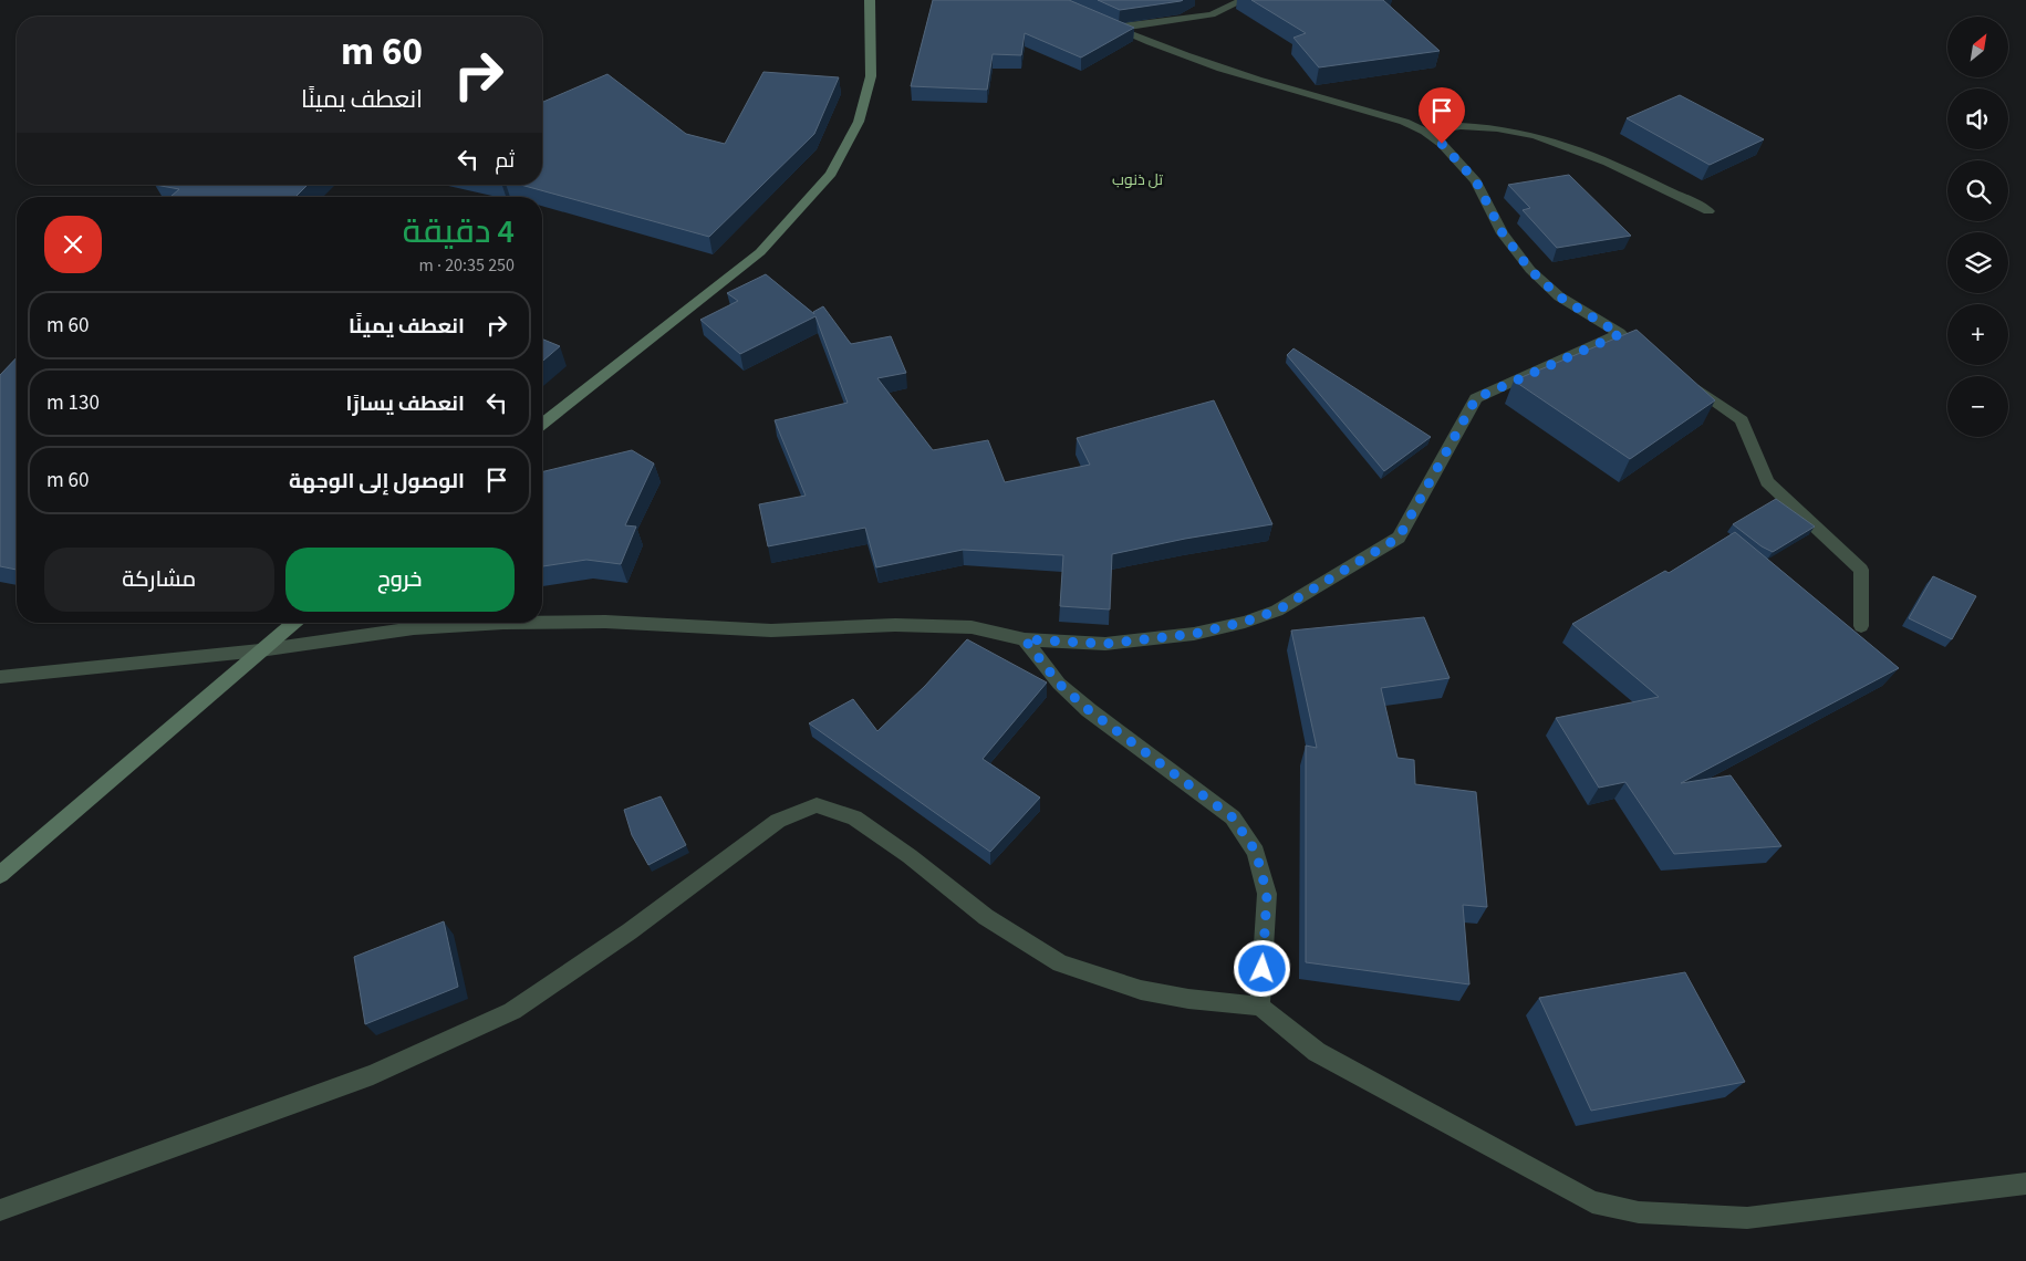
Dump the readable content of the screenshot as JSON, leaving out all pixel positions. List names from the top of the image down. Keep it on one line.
{"districts":["تل ذنوب"],"north":"top right","page":{"map_buttons":["+","−"],"turn":["60 m","انعطف يمينًا"],"then":"ثم","heading":["4 دقيقة","250 m · 20:35"],"list":[{"name":"انعطف يمينًا","value":"60 m"},{"name":"انعطف يسارًا","value":"130 m"},{"name":"الوصول إلى الوجهة","value":"60 m"}],"buttons":["خروج","مشاركة"]}}
